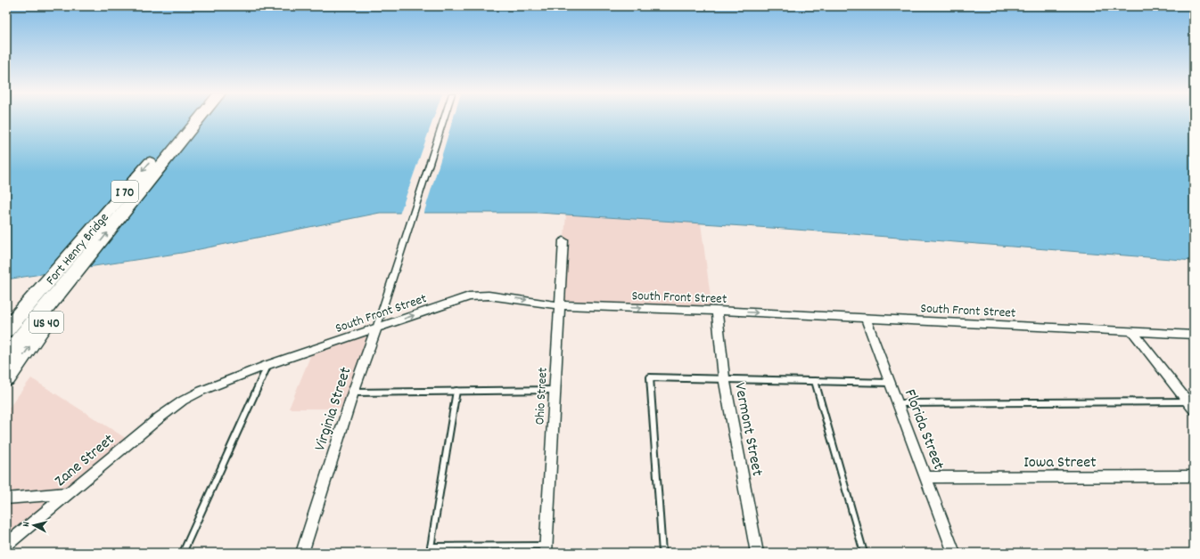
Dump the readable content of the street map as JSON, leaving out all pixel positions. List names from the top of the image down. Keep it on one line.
{"streets":{"highway":["I 70","Fort Henry Bridge","US 40"],"street":["South Front Street","Ohio Street","Virginia Street","Vermont Street","Florida Street","Zane Street","Iowa Street"]},"crossings":[["I 70","Fort Henry Bridge"],["I 70","US 40"],["Fort Henry Bridge","US 40"],["South Front Street","Ohio Street"],["South Front Street","Virginia Street"],["South Front Street","Vermont Street"],["South Front Street","Florida Street"],["South Front Street","Zane Street"],["Florida Street","Iowa Street"]],"one_way":["South Front Street"],"north":"left"}
